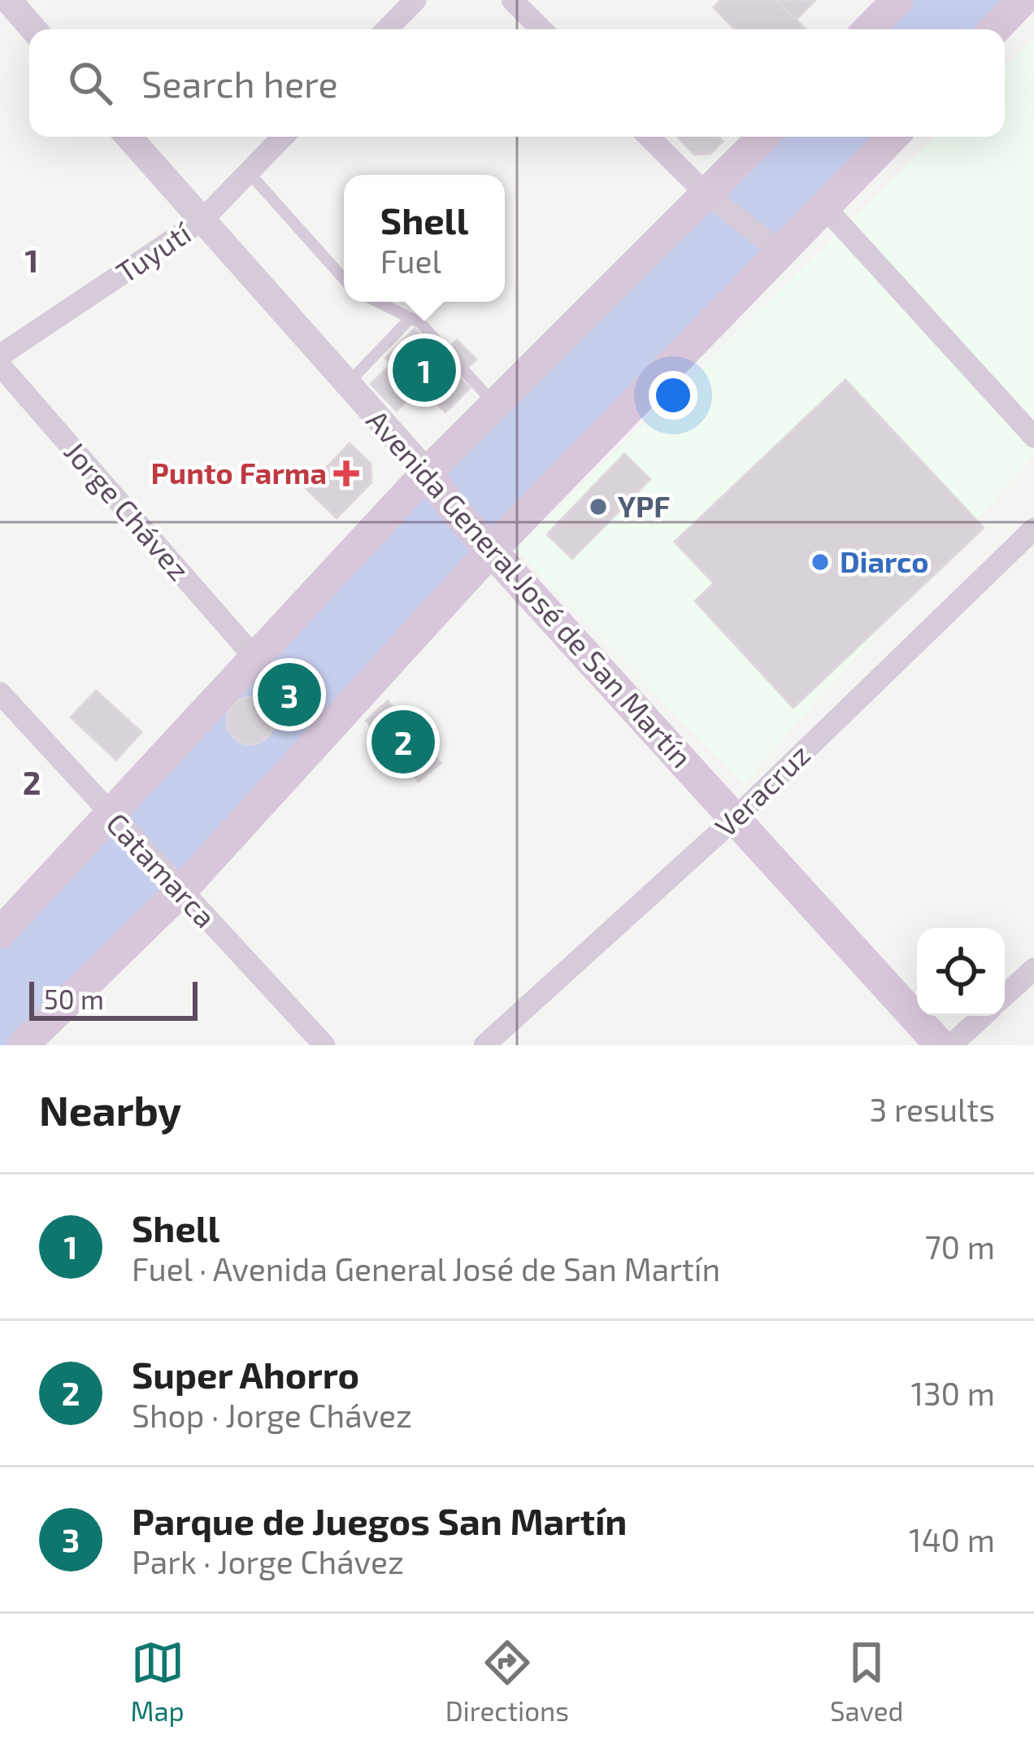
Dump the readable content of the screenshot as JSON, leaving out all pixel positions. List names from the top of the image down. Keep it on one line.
{"streets":{"main road":["Avenida General José de San Martín"],"street":["Tuyutí","Jorge Chávez","Veracruz","Catamarca"]},"crossings":[["Tuyutí","Avenida General José de San Martín"],["Avenida General José de San Martín","Veracruz"]],"places":{"health":["Punto Farma"],"other":["YPF","Diarco"]},"scale_bar":"50 m","page":{"search":"Search here","popup":["Shell","Fuel"],"pins":["1","3","2"],"scale":"50 m","heading":["Nearby","3 results"],"list":[{"mark":"1","name":"Shell","note":"Fuel · Avenida General José de San Martín","value":"70 m"},{"mark":"2","name":"Super Ahorro","note":"Shop · Jorge Chávez","value":"130 m"},{"mark":"3","name":"Parque de Juegos San Martín","note":"Park · Jorge Chávez","value":"140 m"}],"nav":["Map","Directions","Saved"]},"grid":{"rows":["1","2"]}}
